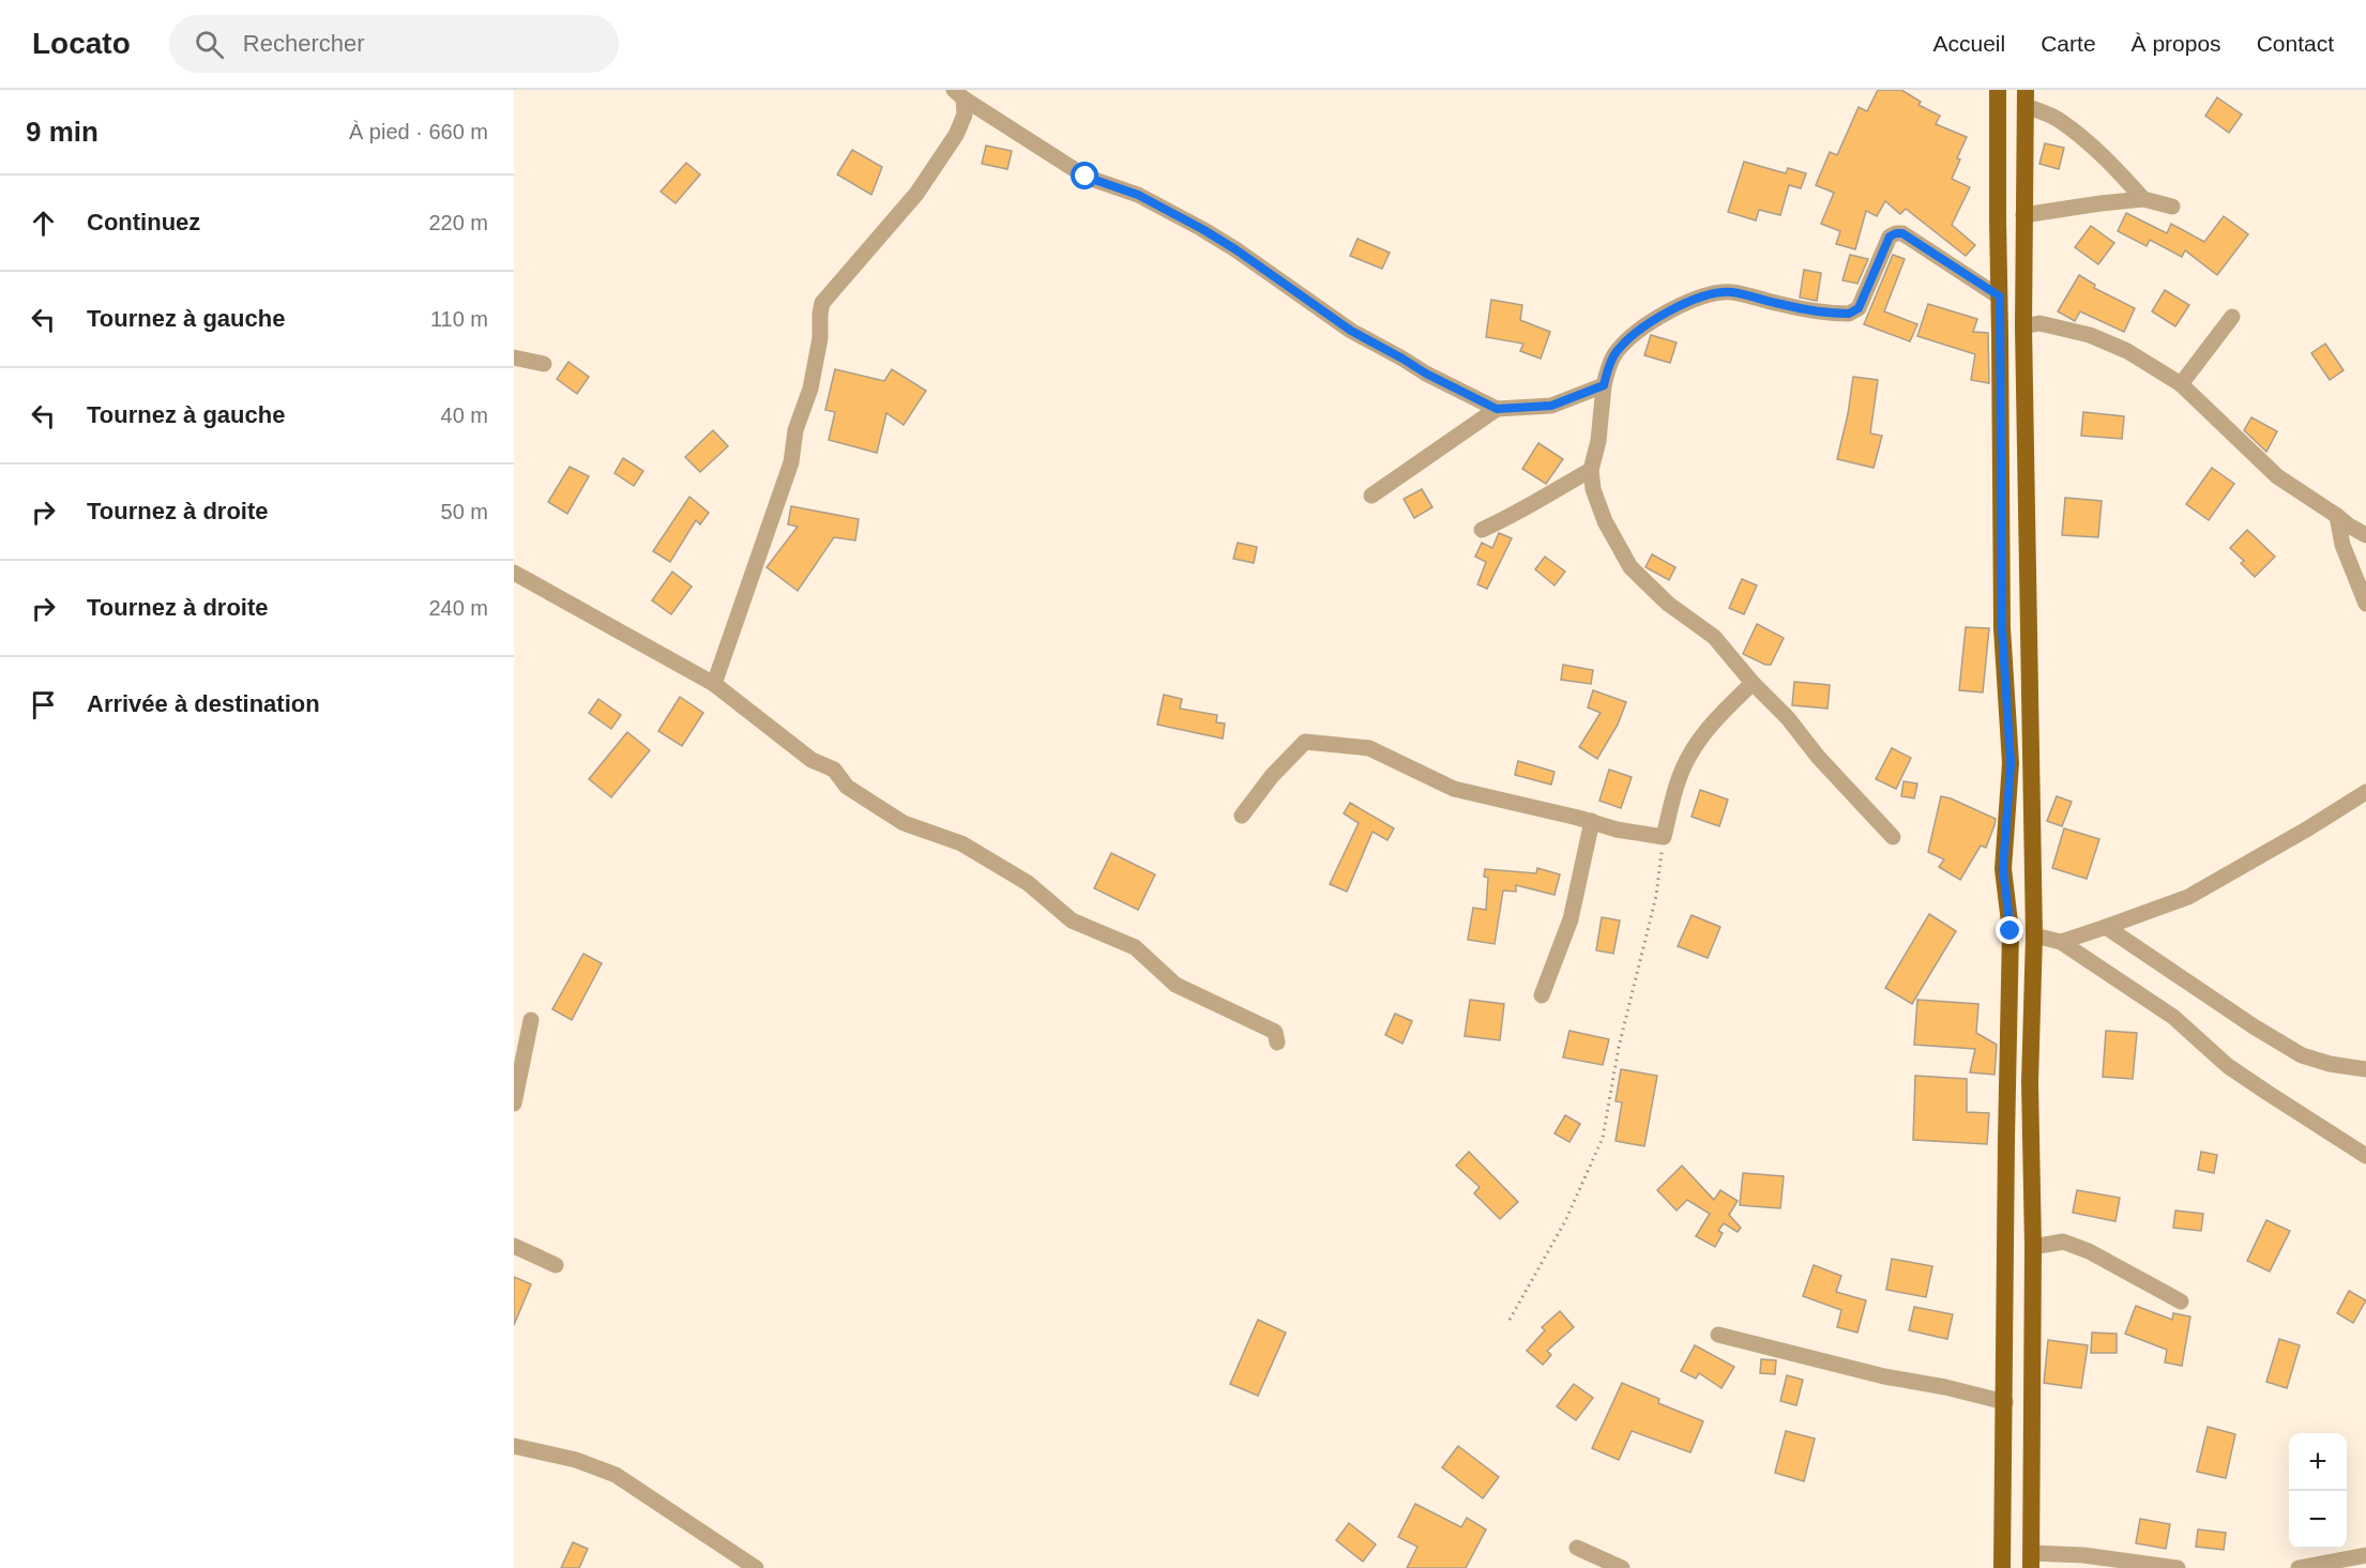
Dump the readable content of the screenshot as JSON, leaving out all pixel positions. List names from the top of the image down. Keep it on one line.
{"page":{"header":"Locato","search":"Rechercher","nav":["Accueil","Carte","À propos","Contact"],"heading":["9 min","À pied · 660 m"],"list":[["Continuez","220 m"],["Tournez à gauche","110 m"],["Tournez à gauche","40 m"],["Tournez à droite","50 m"],["Tournez à droite","240 m"],"Arrivée à destination"],"map_buttons":["+","−"]}}
